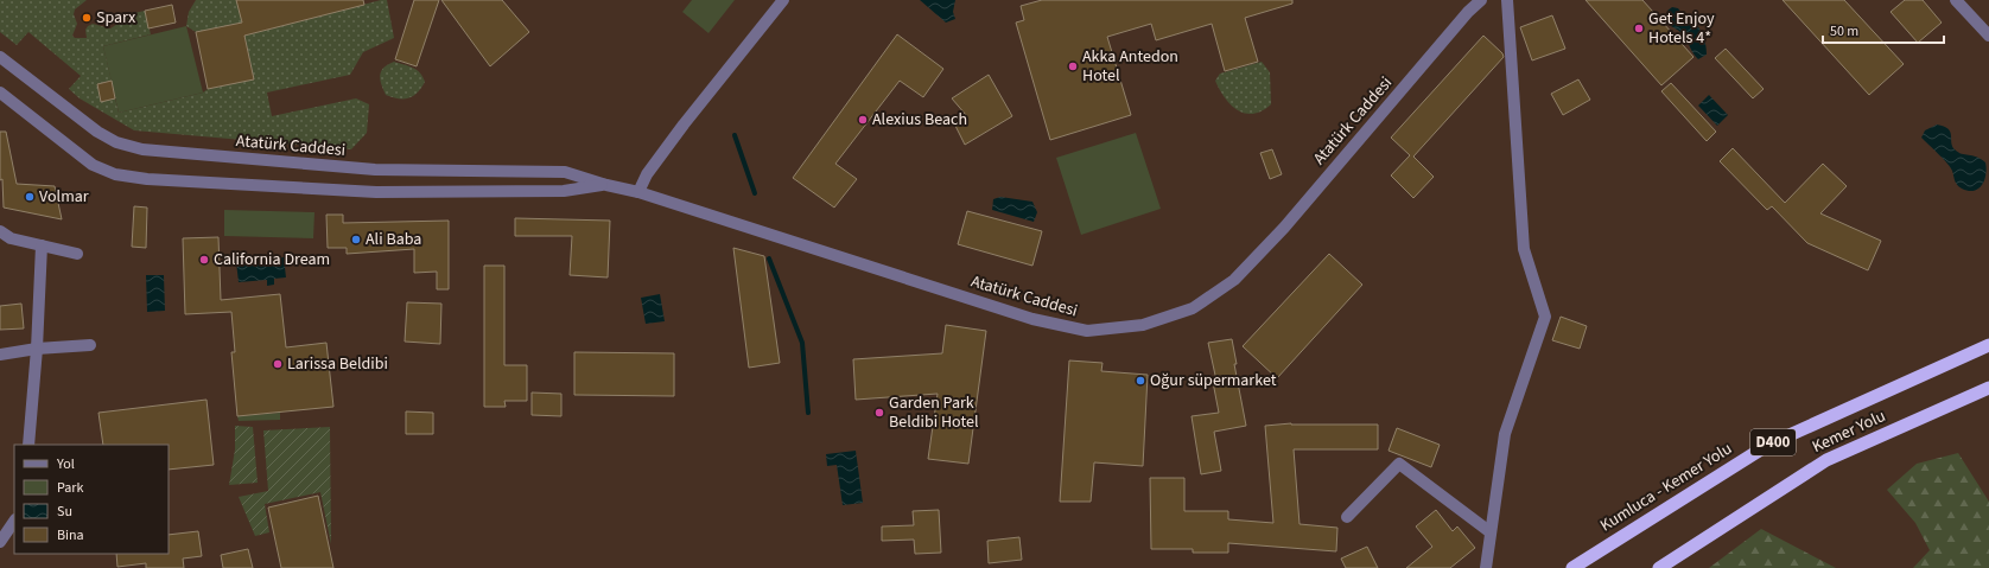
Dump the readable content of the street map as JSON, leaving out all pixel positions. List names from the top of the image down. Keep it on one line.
{"streets":{"highway":["Kemer Yolu","D400","Kumluca - Kemer Yolu"],"street":["Atatürk Caddesi"]},"places":["Sparx","Get Enjoy Hotels 4*","Akka Antedon Hotel","Alexius Beach","Volmar","Ali Baba","California Dream","Larissa Beldibi","Oğur süpermarket","Garden Park Beldibi Hotel"],"legend":["Yol","Park","Su","Bina"],"scale_bar":"50 m"}
